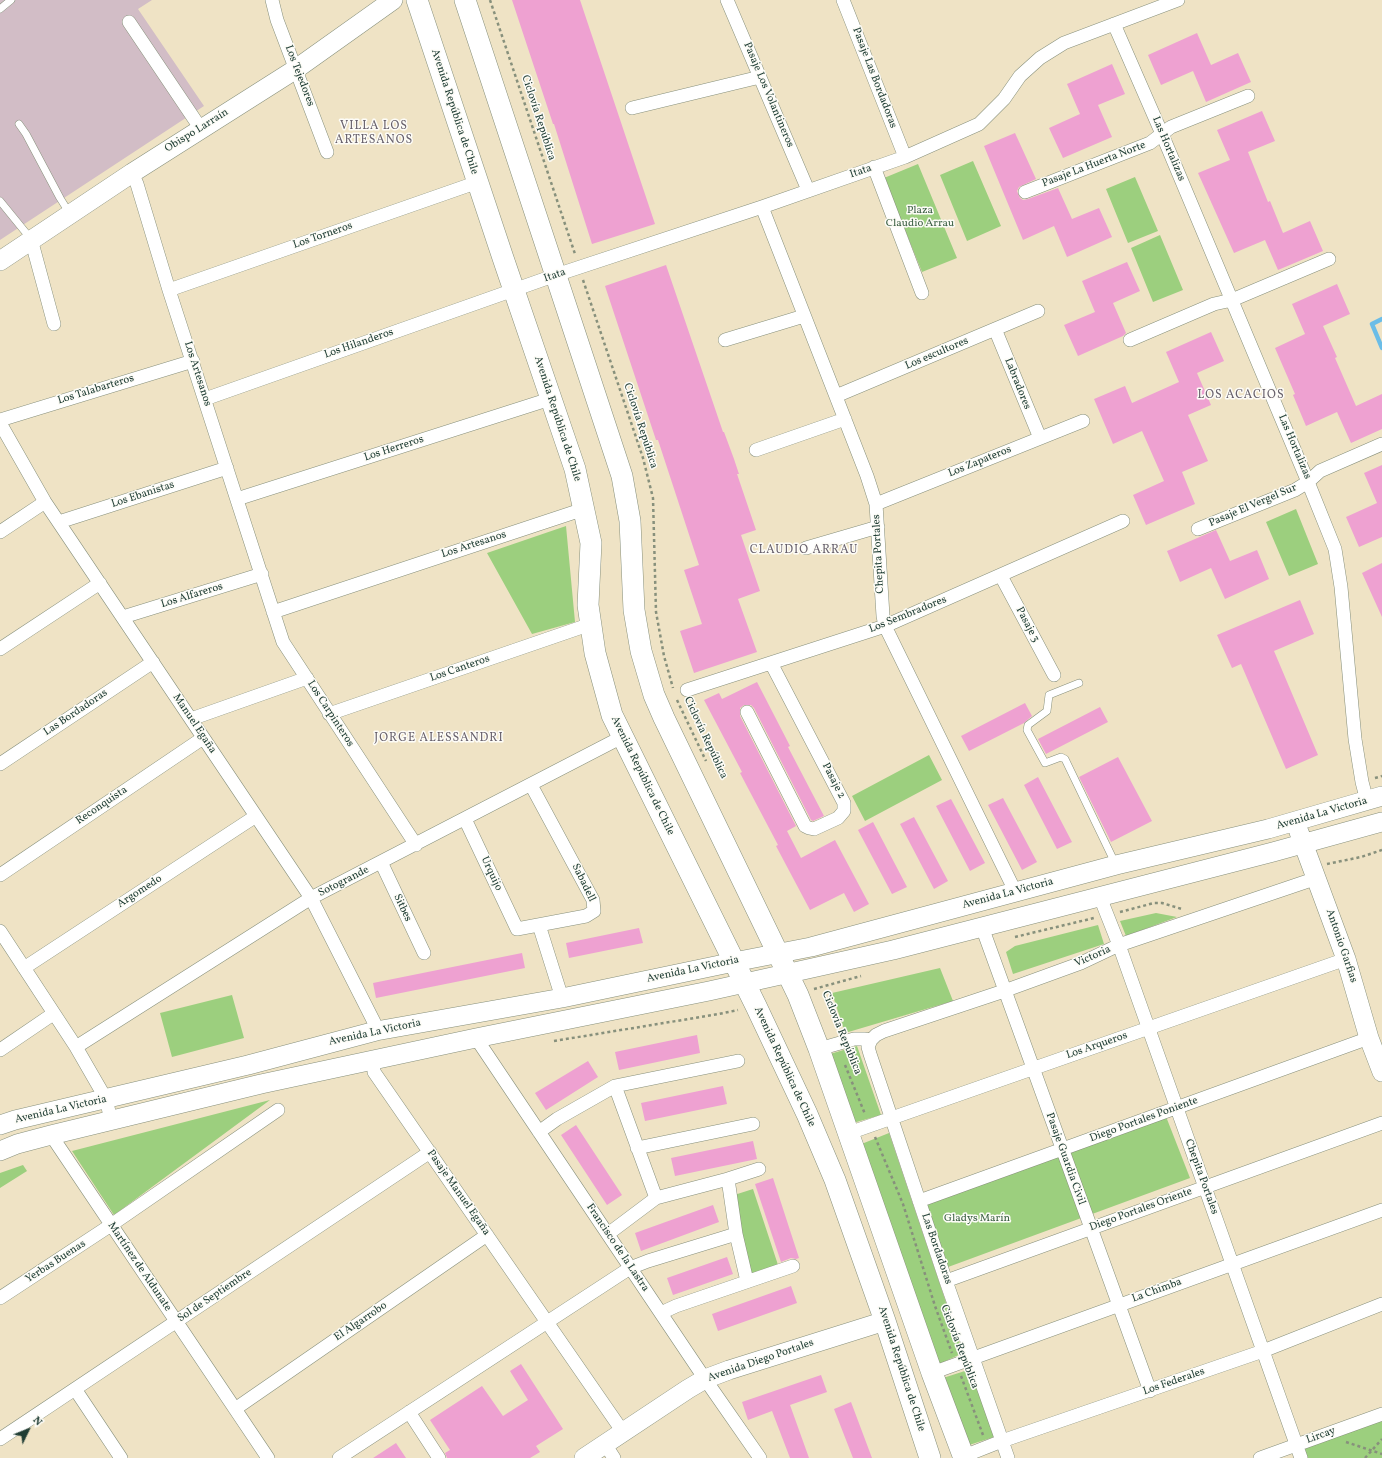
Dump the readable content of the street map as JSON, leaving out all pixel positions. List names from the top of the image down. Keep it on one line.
{"streets":{"main road":["Avenida República de Chile","Obispo Larraín","Avenida La Victoria","Antonio Garfias","Avenida Diego Portales"],"street":["Los Tejedores","Pasaje Las Bordadoras","Pasaje Los Volantineros","Las Hortalizas","Pasaje La Huerta Norte","Itata","Los Torneros","Los Hilanderos","Los escultores","Los Artesanos","Labradores","Los Talabarteros","Los Herreros","Los Zapateros","Los Ebanistas","Pasaje El Vergel Sur","Chepita Portales","Los Alfareros","Los Sembradores","Pasaje 3","Los Canteros","Las Bordadoras","Los Carpinteros","Manuel Egaña","Pasaje 2","Reconquista","Urquijo","Sotogrande","Sabadell","Argomedo","Sitbes","Victoria","Los Arqueros","Diego Portales Poniente","Pasaje Guardia Civil","Pasaje Manuel Egaña","Diego Portales Oriente","Francisco de la Lastra","Yerbas Buenas","Martínez de Aldunate","La Chimba","Sol de Septiembre","El Algarrobo","Los Federales","Lircay"],"path":["Ciclovía República"]},"crossings":[["Los Tejedores","Obispo Larraín"],["Pasaje Las Bordadoras","Itata"],["Pasaje Los Volantineros","Itata"],["Avenida República de Chile","Itata"],["Avenida República de Chile","Los Torneros"],["Avenida República de Chile","Los Hilanderos"],["Avenida República de Chile","Los Artesanos"],["Avenida República de Chile","Los Herreros"],["Avenida República de Chile","Los Canteros"],["Avenida República de Chile","Avenida La Victoria"],["Avenida República de Chile","Sotogrande"],["Avenida República de Chile","Avenida Diego Portales"],["Ciclovía República","Itata"],["Ciclovía República","Los Sembradores"],["Ciclovía República","Avenida La Victoria"],["Ciclovía República","Los Arqueros"],["Ciclovía República","La Chimba"],["Ciclovía República","Los Federales"],["Obispo Larraín","Los Artesanos"],["Las Hortalizas","Pasaje La Huerta Norte"],["Las Hortalizas","Itata"],["Las Hortalizas","Pasaje El Vergel Sur"],["Las Hortalizas","Avenida La Victoria"],["Itata","Los Hilanderos"],["Itata","Chepita Portales"],["Los Torneros","Los Artesanos"],["Los Hilanderos","Los Artesanos"],["Los escultores","Labradores"],["Los escultores","Chepita Portales"],["Los Artesanos","Los Talabarteros"],["Los Artesanos","Los Herreros"],["Los Artesanos","Los Ebanistas"],["Los Artesanos","Los Alfareros"],["Los Artesanos","Los Carpinteros"],["Labradores","Los Zapateros"],["Los Zapateros","Chepita Portales"],["Los Ebanistas","Manuel Egaña"],["Chepita Portales","Los Sembradores"],["Chepita Portales","Avenida La Victoria"],["Chepita Portales","Victoria"],["Chepita Portales","Los Arqueros"],["Chepita Portales","Diego Portales Poniente"],["Chepita Portales","Diego Portales Oriente"],["Chepita Portales","La Chimba"],["Chepita Portales","Los Federales"],["Chepita Portales","Lircay"],["Los Alfareros","Los Carpinteros"],["Los Alfareros","Manuel Egaña"],["Los Sembradores","Pasaje 3"],["Los Sembradores","Pasaje 2"],["Los Canteros","Los Carpinteros"],["Las Bordadoras","Manuel Egaña"],["Las Bordadoras","Victoria"],["Las Bordadoras","Los Arqueros"],["Las Bordadoras","Diego Portales Poniente"],["Las Bordadoras","Diego Portales Oriente"],["Las Bordadoras","La Chimba"],["Las Bordadoras","Los Federales"],["Los Carpinteros","Sotogrande"],["Manuel Egaña","Reconquista"],["Manuel Egaña","Avenida La Victoria"],["Manuel Egaña","Sotogrande"],["Manuel Egaña","Argomedo"],["Avenida La Victoria","Antonio Garfias"],["Avenida La Victoria","Pasaje Guardia Civil"],["Avenida La Victoria","Pasaje Manuel Egaña"],["Avenida La Victoria","Francisco de la Lastra"],["Avenida La Victoria","Martínez de Aldunate"],["Urquijo","Sotogrande"],["Urquijo","Sabadell"],["Sotogrande","Sabadell"],["Sotogrande","Sitbes"],["Antonio Garfias","Victoria"],["Antonio Garfias","Los Arqueros"],["Antonio Garfias","Diego Portales Poniente"],["Victoria","Pasaje Guardia Civil"],["Los Arqueros","Pasaje Guardia Civil"],["Diego Portales Poniente","Pasaje Guardia Civil"],["Pasaje Guardia Civil","Diego Portales Oriente"],["Pasaje Guardia Civil","La Chimba"],["Pasaje Guardia Civil","Los Federales"],["Pasaje Manuel Egaña","Sol de Septiembre"],["Pasaje Manuel Egaña","El Algarrobo"],["Pasaje Manuel Egaña","Avenida Diego Portales"],["Francisco de la Lastra","Avenida Diego Portales"],["Yerbas Buenas","Martínez de Aldunate"],["Martínez de Aldunate","Sol de Septiembre"],["Martínez de Aldunate","El Algarrobo"]],"districts":["VILLA LOS ARTESANOS","LOS ACACIOS","CLAUDIO ARRAU","JORGE ALESSANDRI"],"parks":["Plaza Claudio Arrau","Gladys Marín"],"north":"top right"}
